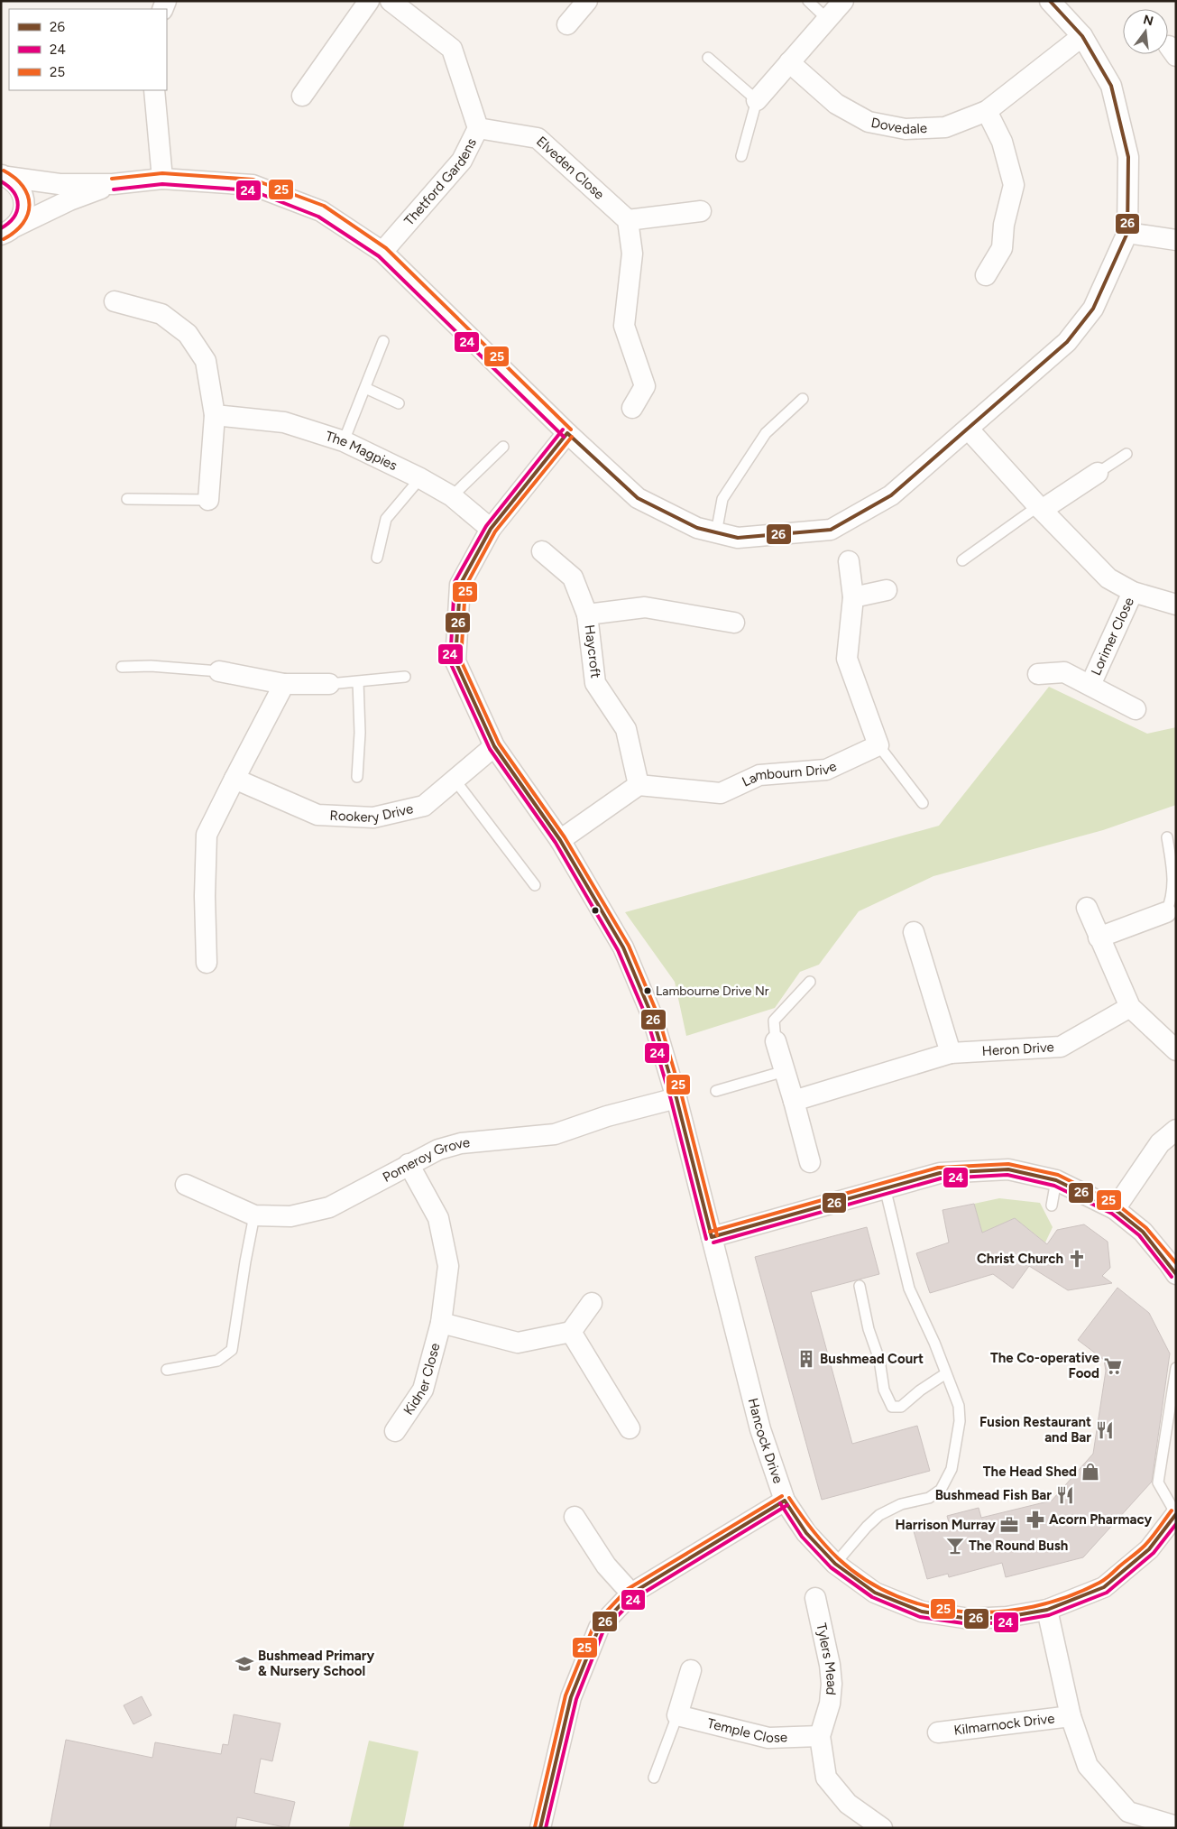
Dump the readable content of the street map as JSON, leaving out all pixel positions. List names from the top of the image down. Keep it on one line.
{"streets":{"street":["Dovedale","Elveden Close","Thetford Gardens","The Magpies","Lorimer Close","Haycroft","Lambourn Drive","Rookery Drive","Heron Drive","Pomeroy Grove","Kidner Close","Hancock Drive","Tylers Mead","Kilmarnock Drive","Temple Close"]},"crossings":[["Elveden Close","Thetford Gardens"],["The Magpies","Hancock Drive"],["Haycroft","Lambourn Drive"],["Rookery Drive","Hancock Drive"],["Pomeroy Grove","Kidner Close"],["Pomeroy Grove","Hancock Drive"],["Hancock Drive","Kilmarnock Drive"],["Tylers Mead","Temple Close"]],"places":{"other":["Lambourne Drive Nr"],"church":["Christ Church"],"building":["Bushmead Court"],"supermarket":["The Co-operative Food"],"restaurant":["Fusion Restaurant and Bar","Bushmead Fish Bar"],"shop":["The Head Shed"],"pharmacy":["Acorn Pharmacy"],"office":["Harrison Murray"],"bar":["The Round Bush"],"school or university":["Bushmead Primary & Nursery School"]},"lines":["transit line 26","transit line 25","transit line 24"],"legend":["26","24","25"],"north":"top"}
